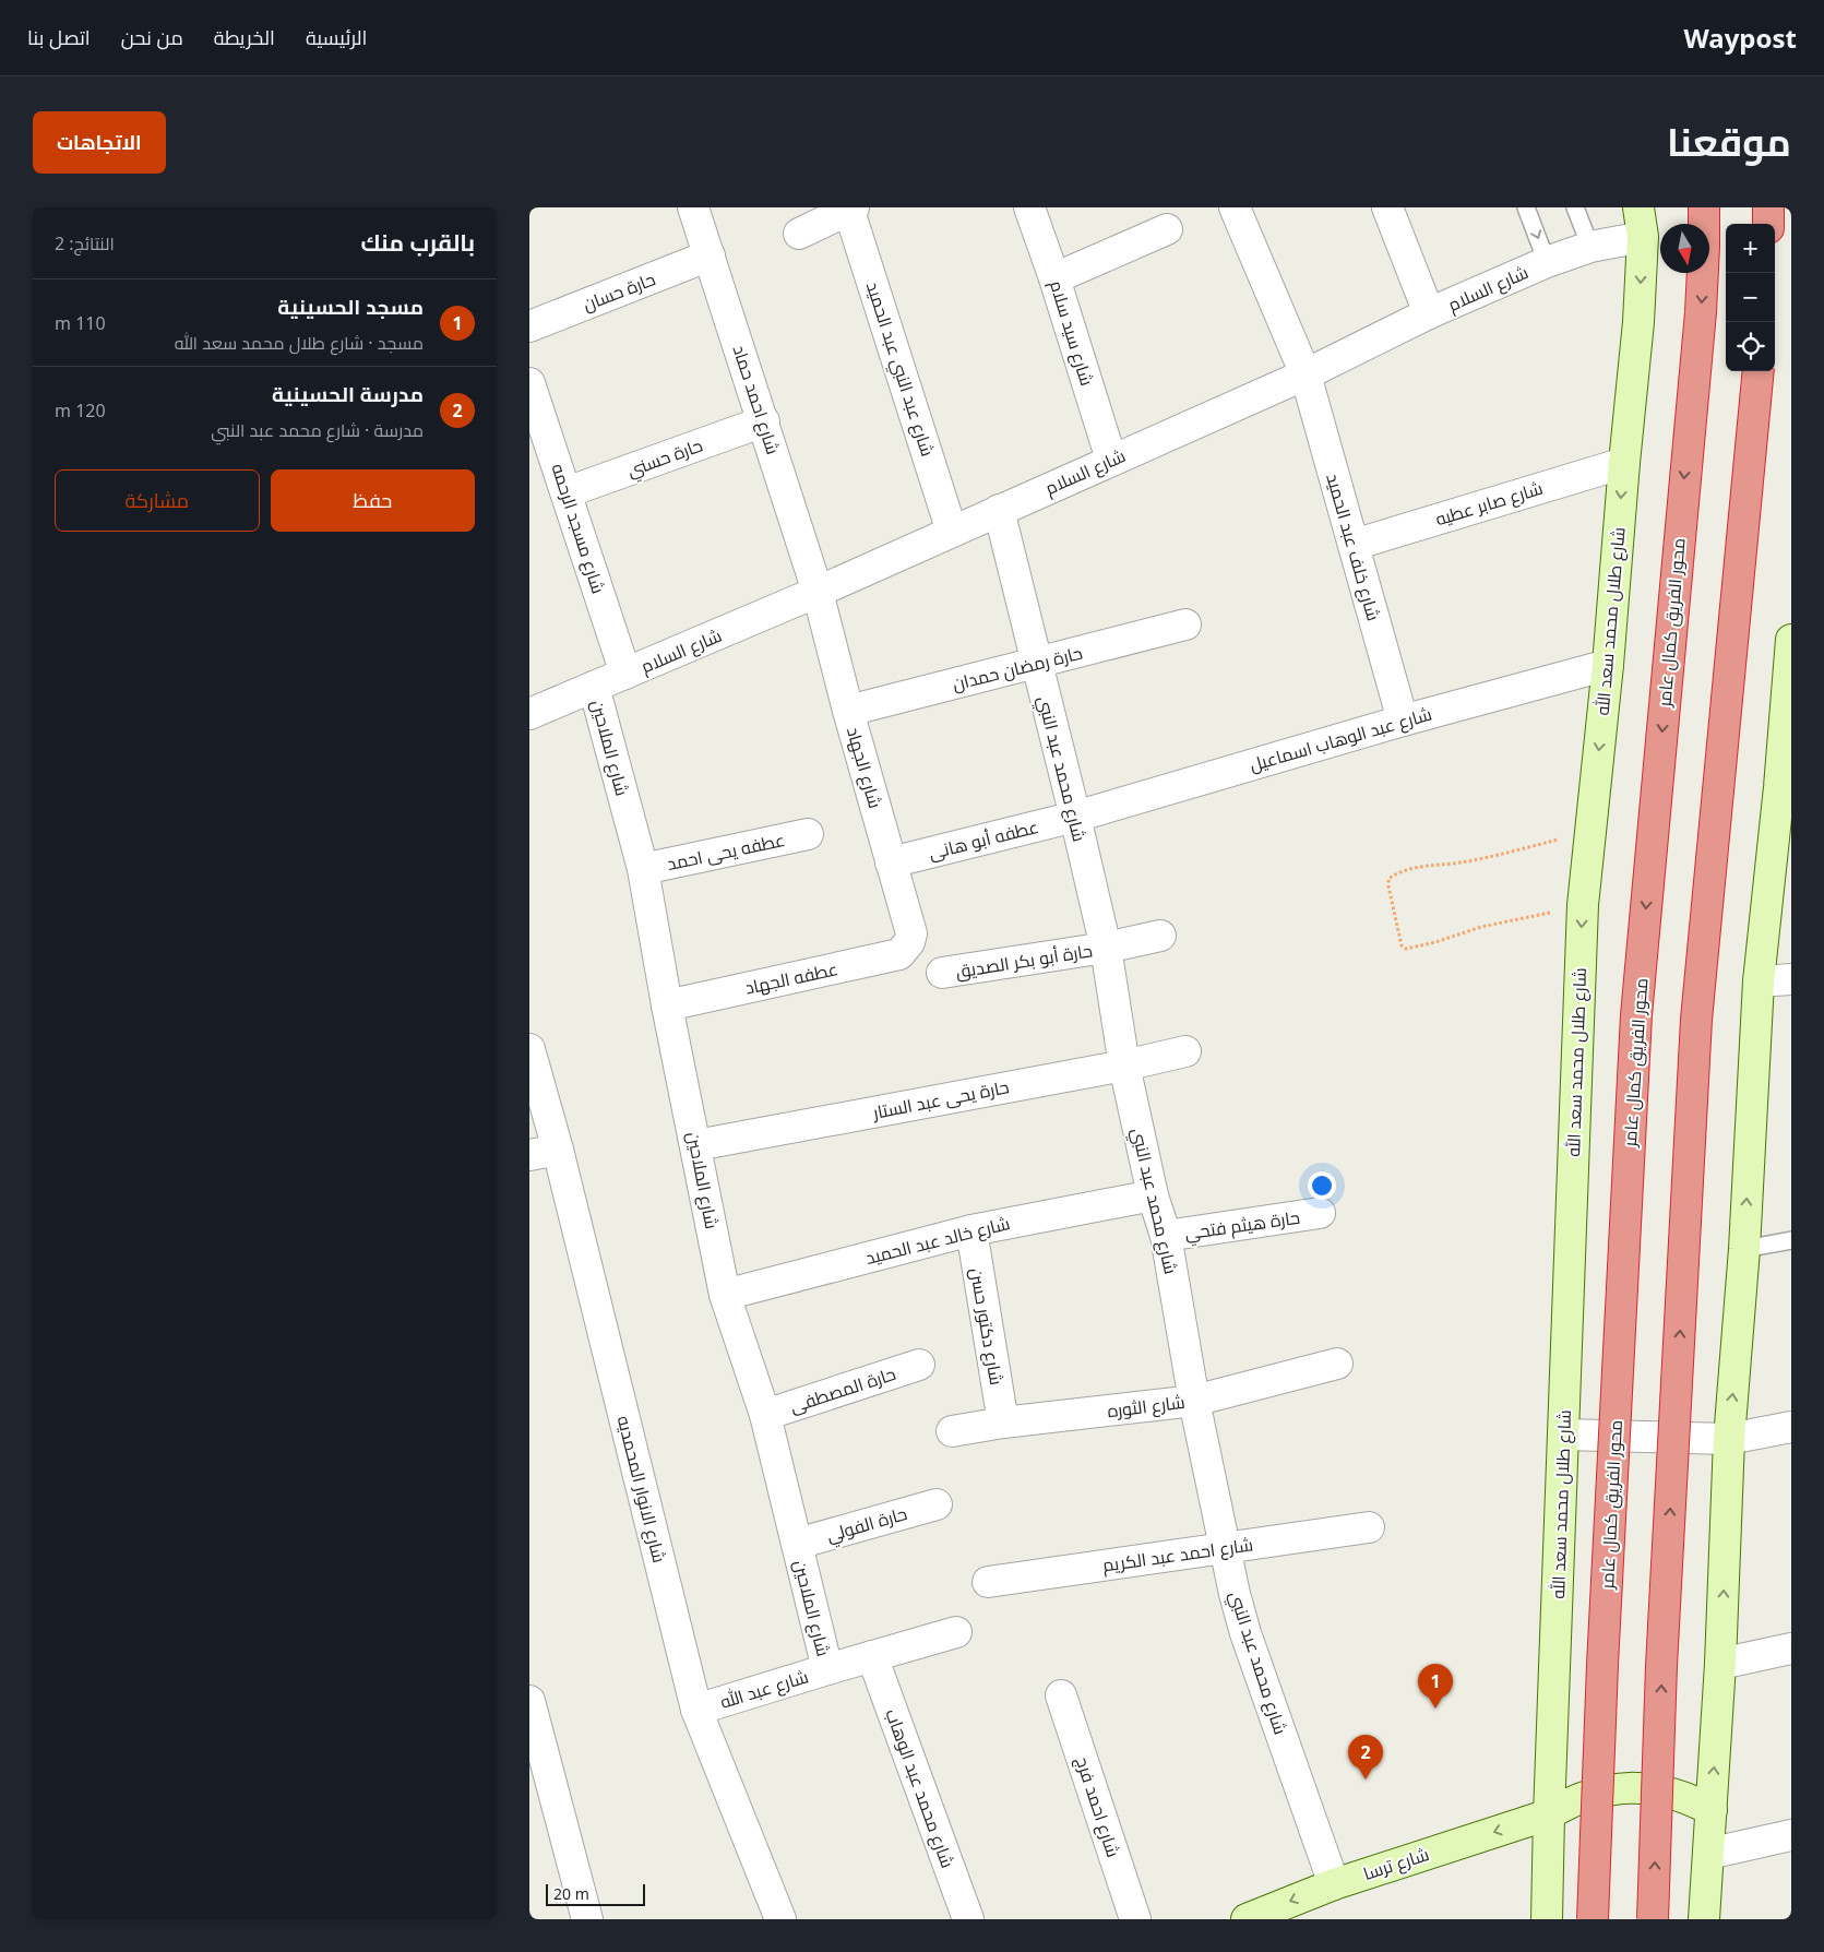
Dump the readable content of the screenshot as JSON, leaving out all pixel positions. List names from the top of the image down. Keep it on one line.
{"streets":{"highway":["محور الفريق كمال عامر"],"main road":["شارع طلال محمد سعد الله","شارع ترسا"],"street":["شارع السلام","حارة حسان","شارع سيد سلام","شارع عبد النبي عبد الحميد","شارع احمد حماد","حارة حسني","شارع صابر عطيه","شارع مسجد الرحمه","شارع خلف عبد الحميد","حارة رمضان حمدان","شارع عبد الوهاب اسماعيل","شارع الملاحين","شارع الجهاد","شارع محمد عبد النبي","عطفه أبو هانى","عطفه يحى احمد","حارة أبو بكر الصديق","عطفه الجهاد","حارة يحى عبد الستار","حارة هيثم فتحي","شارع خالد عبد الحميد","شارع دكتور حسن","حارة المصطفى","شارع الثوره","شارع الانوار المحمديه","حارة الفولي","شارع احمد عبد الكريم","شارع عبد الله","شارع محمد عبد الوهاب","شارع احمد فرج"]},"crossings":[["شارع السلام","شارع سيد سلام"],["شارع السلام","شارع عبد النبي عبد الحميد"],["شارع السلام","شارع احمد حماد"],["شارع السلام","شارع مسجد الرحمه"],["شارع السلام","شارع خلف عبد الحميد"],["شارع السلام","شارع طلال محمد سعد الله"],["شارع السلام","شارع الملاحين"],["شارع السلام","شارع الجهاد"],["شارع السلام","شارع محمد عبد النبي"],["حارة حسان","شارع احمد حماد"],["شارع احمد حماد","حارة حسني"],["شارع احمد حماد","شارع الجهاد"],["حارة حسني","شارع مسجد الرحمه"],["شارع صابر عطيه","شارع خلف عبد الحميد"],["شارع صابر عطيه","شارع طلال محمد سعد الله"],["شارع خلف عبد الحميد","شارع عبد الوهاب اسماعيل"],["شارع طلال محمد سعد الله","شارع عبد الوهاب اسماعيل"],["شارع طلال محمد سعد الله","شارع ترسا"],["حارة رمضان حمدان","شارع الجهاد"],["حارة رمضان حمدان","شارع محمد عبد النبي"],["شارع عبد الوهاب اسماعيل","شارع محمد عبد النبي"],["شارع عبد الوهاب اسماعيل","عطفه أبو هانى"],["شارع الملاحين","عطفه يحى احمد"],["شارع الملاحين","عطفه الجهاد"],["شارع الملاحين","حارة يحى عبد الستار"],["شارع الملاحين","شارع خالد عبد الحميد"],["شارع الملاحين","حارة المصطفى"],["شارع الملاحين","حارة الفولي"],["شارع الملاحين","شارع عبد الله"],["شارع الجهاد","عطفه أبو هانى"],["شارع الجهاد","عطفه الجهاد"],["شارع محمد عبد النبي","عطفه أبو هانى"],["شارع محمد عبد النبي","حارة أبو بكر الصديق"],["شارع محمد عبد النبي","حارة يحى عبد الستار"],["شارع محمد عبد النبي","حارة هيثم فتحي"],["شارع محمد عبد النبي","شارع خالد عبد الحميد"],["شارع محمد عبد النبي","شارع الثوره"],["شارع محمد عبد النبي","شارع احمد عبد الكريم"],["شارع محمد عبد النبي","شارع ترسا"],["شارع خالد عبد الحميد","شارع دكتور حسن"],["شارع دكتور حسن","شارع الثوره"],["شارع الانوار المحمديه","شارع عبد الله"],["شارع عبد الله","شارع محمد عبد الوهاب"]],"one_way":["شارع ترسا"],"scale_bar":"20 m","north":"bottom","page":{"header":"Waypost","nav":["الرئيسية","الخريطة","من نحن","اتصل بنا"],"title":"موقعنا","buttons":["الاتجاهات",["حفظ","مشاركة"]],"heading":["بالقرب منك","النتائج: 2"],"map_buttons":["+","−"],"list":[{"mark":"1","name":"مسجد الحسينية","note":"مسجد · شارع طلال محمد سعد الله","value":"110 m"},{"mark":"2","name":"مدرسة الحسينية","note":"مدرسة · شارع محمد عبد النبي","value":"120 m"}],"pins":["1","2"],"scale":"20 m"}}
